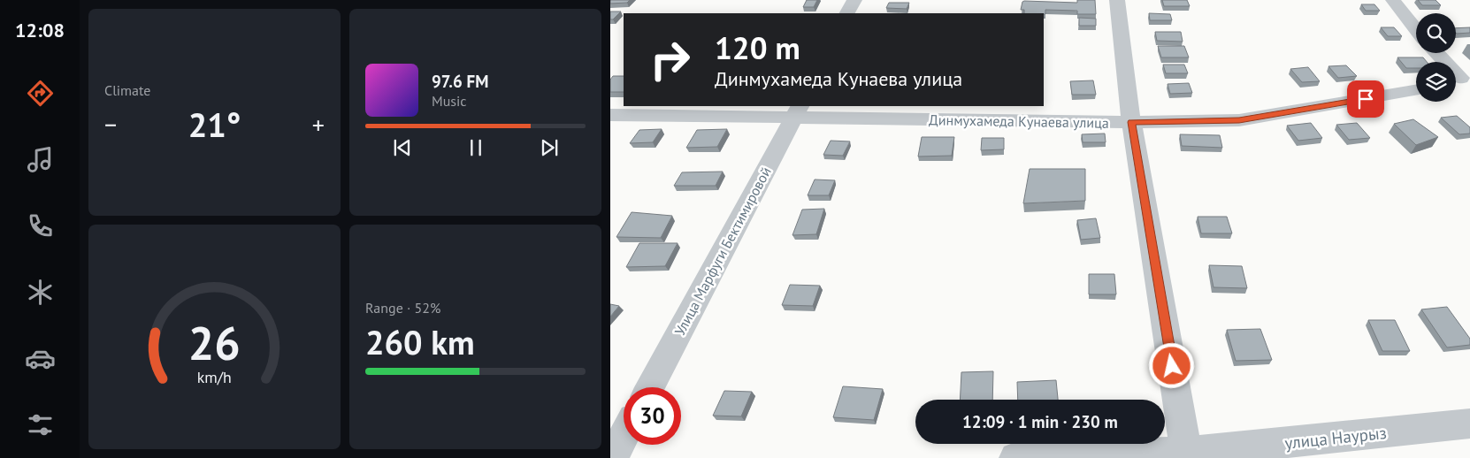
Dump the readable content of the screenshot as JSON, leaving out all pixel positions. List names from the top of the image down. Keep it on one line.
{"streets":{"street":["Динмухамеда Кунаева улица","Улица Марфуги Бектимировой","улица Наурыз"]},"crossings":[["Динмухамеда Кунаева улица","Улица Марфуги Бектимировой"]],"page":{"tabs":"12:08","tile":["Climate",["Range · 52%","260 km"]],"turn":["120 m","Динмухамеда Кунаева улица"],"song":["97.6 FM","Music"],"heat":["−","21°","+"],"limit":"30","trip":"12:09 · 1 min · 230 m","gauge":["26","km/h"]}}
